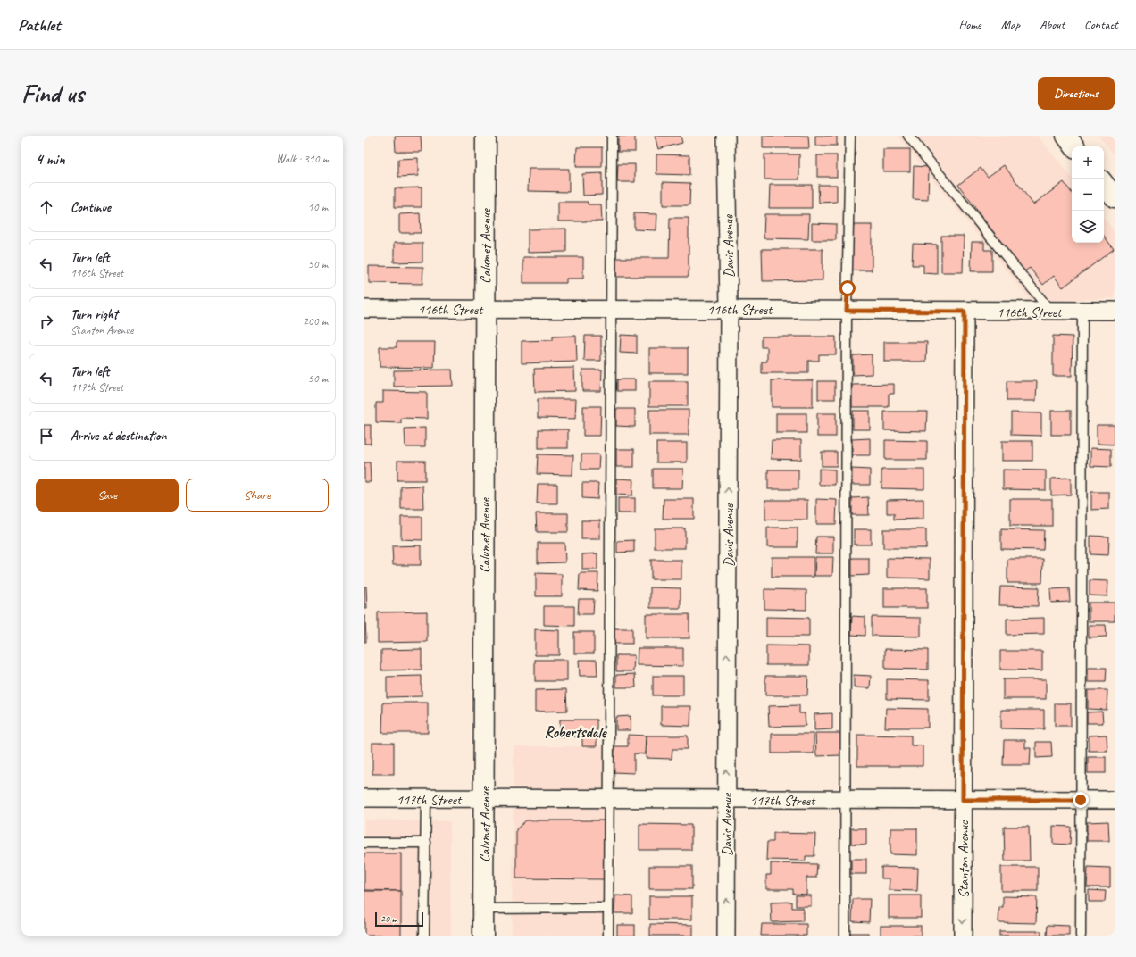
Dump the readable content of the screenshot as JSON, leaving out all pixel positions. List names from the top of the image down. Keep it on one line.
{"streets":{"main road":["Calumet Avenue"],"street":["Davis Avenue","116th Street","117th Street","Stanton Avenue"]},"crossings":[["Calumet Avenue","116th Street"],["Calumet Avenue","117th Street"],["Davis Avenue","116th Street"],["Davis Avenue","117th Street"],["116th Street","Stanton Avenue"],["117th Street","Stanton Avenue"]],"one_way":["Davis Avenue"],"districts":["Robertsdale"],"scale_bar":"20 m","page":{"header":"Pathlet","nav":["Home","Map","About","Contact"],"buttons":["Directions",["Save","Share"]],"title":"Find us","heading":["4 min","Walk · 310 m"],"map_buttons":["+","−"],"list":[["Continue","10 m"],["Turn left","116th Street","50 m"],["Turn right","Stanton Avenue","200 m"],["Turn left","117th Street","50 m"],"Arrive at destination"],"scale":"20 m"}}
